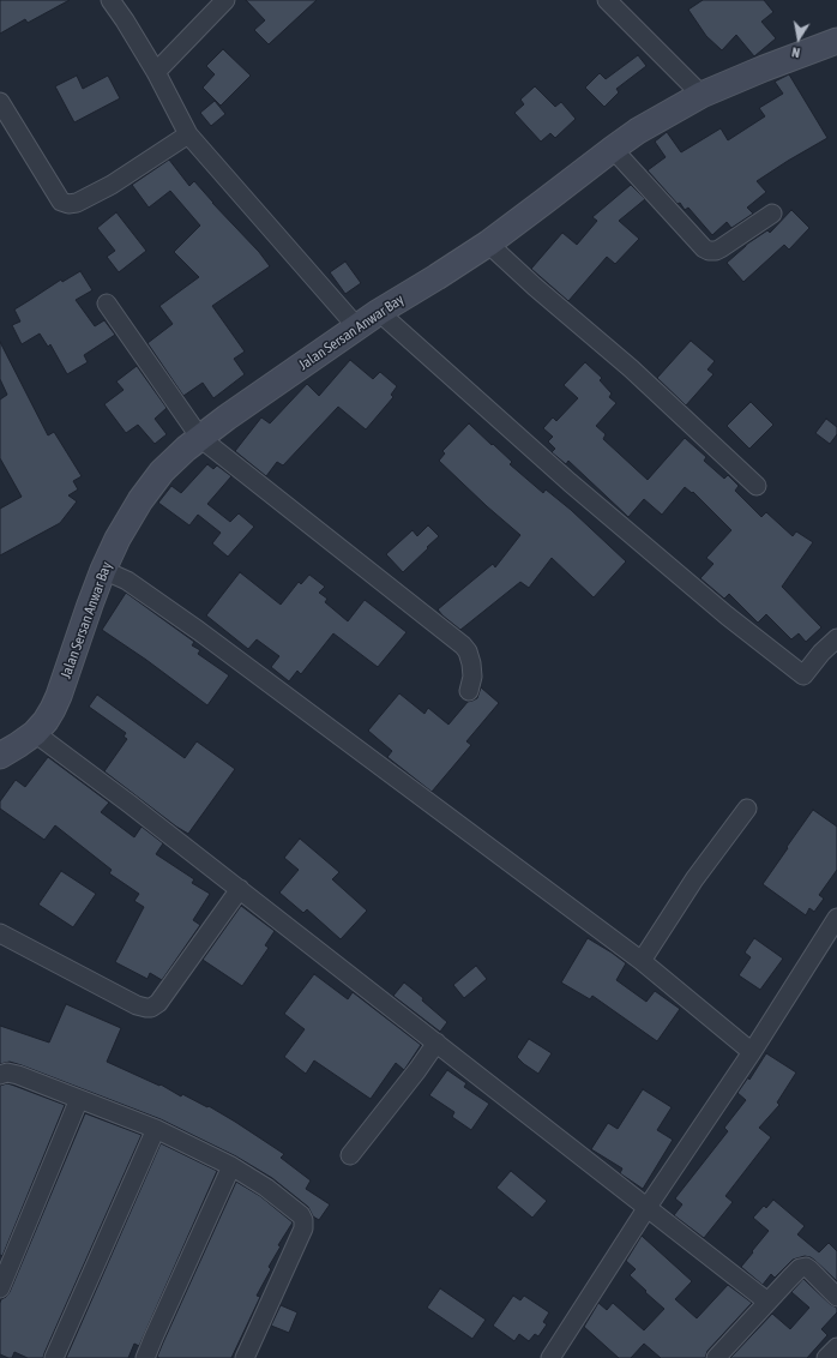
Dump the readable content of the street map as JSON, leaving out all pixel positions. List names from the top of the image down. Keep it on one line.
{"streets":{"main road":["Jalan Sersan Anwar Bay"]},"north":"bottom"}
